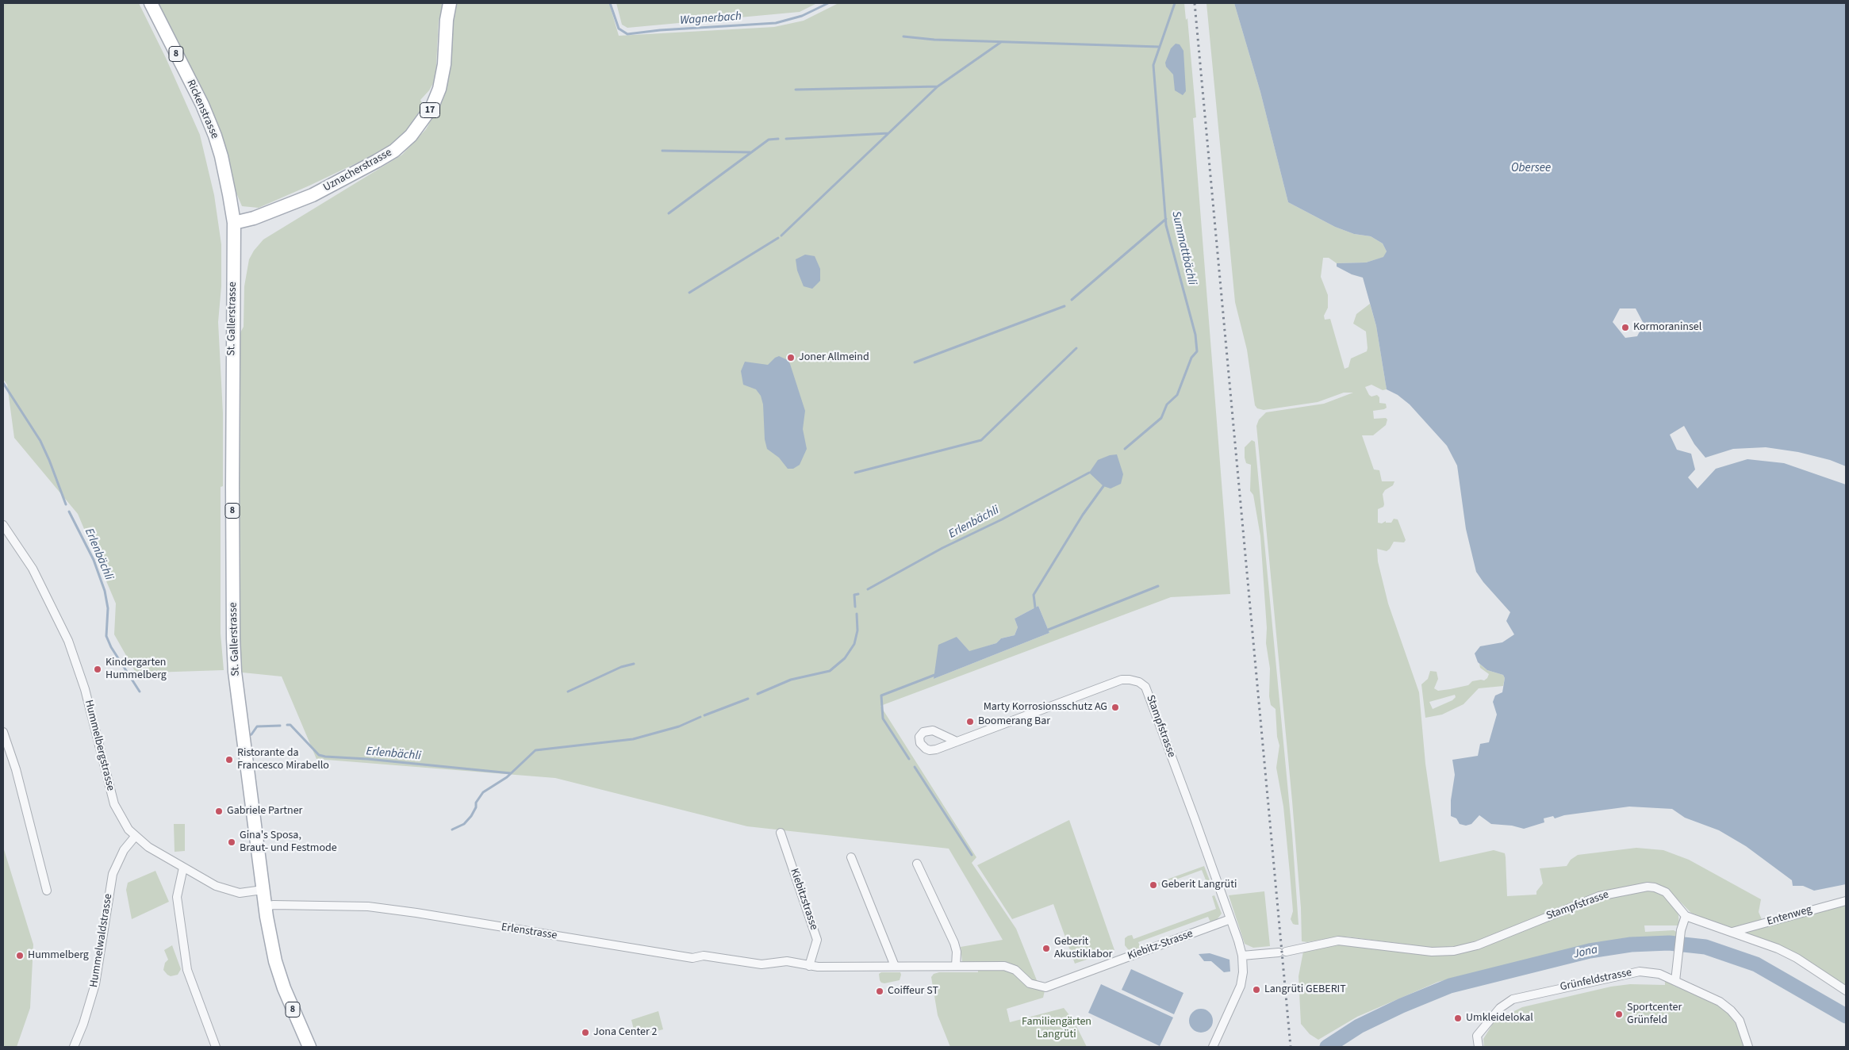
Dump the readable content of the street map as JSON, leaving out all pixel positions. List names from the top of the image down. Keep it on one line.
{"streets":{"main road":["8","Rickenstrasse","17","Uznacherstrasse","St. Gallerstrasse"],"street":["Stampfstrasse","Hummelbergstrasse","Kiebitzstrasse","Entenweg","Erlenstrasse","Hummelwaldstrasse","Kiebitz-Strasse","Grünfeldstrasse"]},"crossings":[["Rickenstrasse","Uznacherstrasse"],["Rickenstrasse","St. Gallerstrasse"],["Uznacherstrasse","St. Gallerstrasse"],["St. Gallerstrasse","Hummelbergstrasse"],["St. Gallerstrasse","Erlenstrasse"],["Stampfstrasse","Kiebitz-Strasse"],["Hummelbergstrasse","Hummelwaldstrasse"],["Kiebitzstrasse","Erlenstrasse"]],"water":["Wagnerbach","Obersee","Summattbächli","Erlenbächli","Jona"],"parks":["Familiengärten Langrüti"],"places":["Kormoraninsel","Joner Allmeind","Kindergarten Hummelberg","Marty Korrosionsschutz AG","Boomerang Bar","Ristorante da Francesco Mirabello","Gabriele Partner","Gina's Sposa, Braut- und Festmode","Geberit Langrüti","Geberit Akustiklabor","Hummelberg","Langrüti GEBERIT","Coiffeur ST","Sportcenter Grünfeld","Umkleidelokal","Jona Center 2"]}
